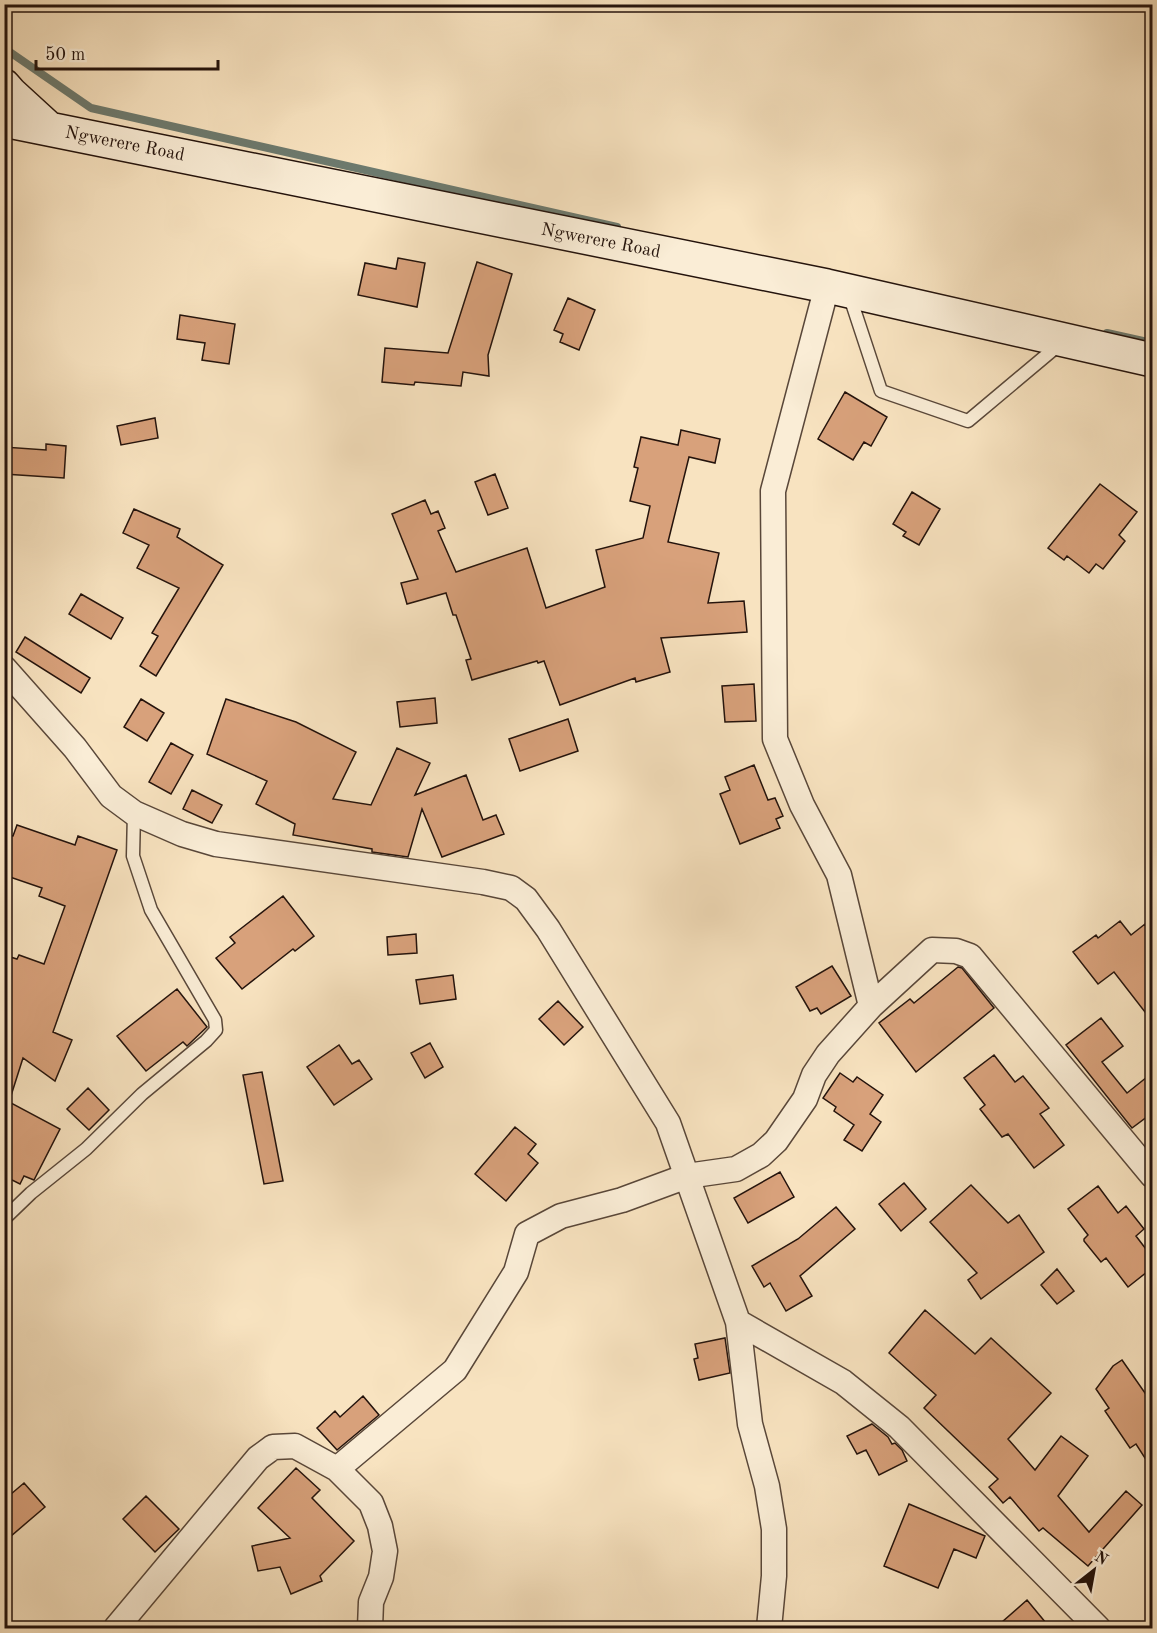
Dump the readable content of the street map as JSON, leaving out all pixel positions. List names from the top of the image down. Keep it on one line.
{"streets":{"main road":["Ngwerere Road"]},"scale_bar":"50 m","north":"top right"}
